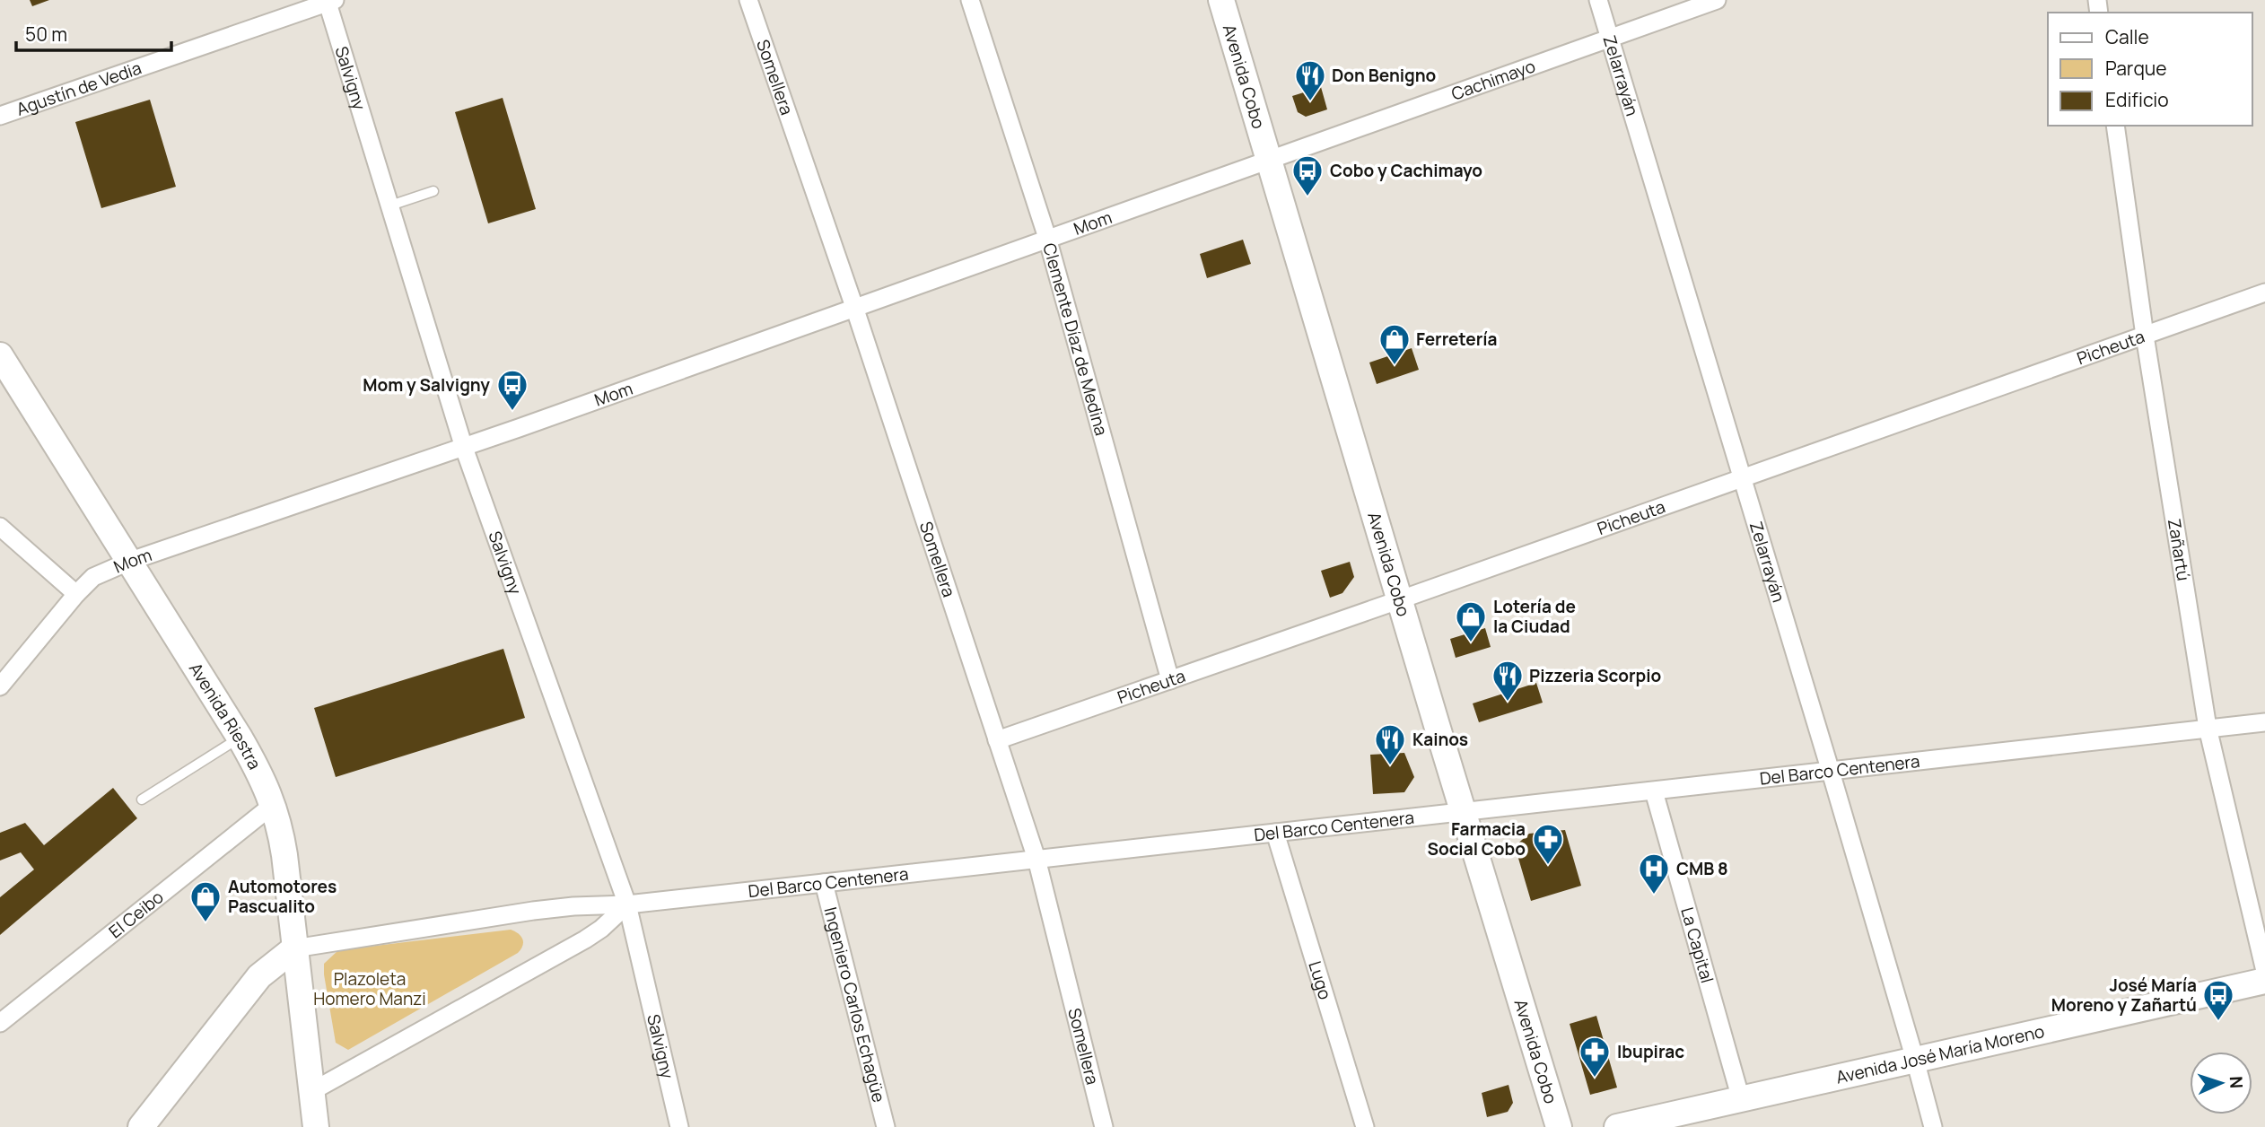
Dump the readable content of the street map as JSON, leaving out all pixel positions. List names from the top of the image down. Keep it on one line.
{"streets":{"main road":["Avenida Cobo","Avenida Riestra","Avenida José María Moreno"],"street":["Zelarrayán","Salvigny","Somellera","Cachimayo","Agustín de Vedia","Mom","Clemente Díaz de Medina","Picheuta","Zañartú","Del Barco Centenera","El Ceibo","La Capital","Lugo","Ingeniero Carlos Echagüe"]},"crossings":[["Zelarrayán","Cachimayo"],["Zelarrayán","Picheuta"],["Zelarrayán","Del Barco Centenera"],["Zelarrayán","Avenida José María Moreno"],["Avenida Cobo","Cachimayo"],["Avenida Cobo","Mom"],["Avenida Cobo","Picheuta"],["Avenida Cobo","Del Barco Centenera"],["Salvigny","Agustín de Vedia"],["Salvigny","Mom"],["Salvigny","Del Barco Centenera"],["Somellera","Mom"],["Somellera","Picheuta"],["Somellera","Del Barco Centenera"],["Cachimayo","Mom"],["Mom","Clemente Díaz de Medina"],["Mom","Avenida Riestra"],["Clemente Díaz de Medina","Picheuta"],["Picheuta","Zañartú"],["Zañartú","Del Barco Centenera"],["Avenida Riestra","Del Barco Centenera"],["Avenida Riestra","El Ceibo"],["Del Barco Centenera","La Capital"],["Del Barco Centenera","Lugo"],["Del Barco Centenera","Ingeniero Carlos Echagüe"],["La Capital","Avenida José María Moreno"]],"parks":["Plazoleta Homero Manzi"],"places":{"restaurant":["Don Benigno","Pizzeria Scorpio","Kainos"],"bus stop":["Cobo y Cachimayo","Mom y Salvigny","José María Moreno y Zañartú"],"shop":["Ferretería","Lotería de la Ciudad","Automotores Pascualito"],"pharmacy":["Farmacia Social Cobo","Ibupirac"],"hospital":["CMB 8"]},"legend":["Calle","Parque","Edificio"],"scale_bar":"50 m","north":"right"}
